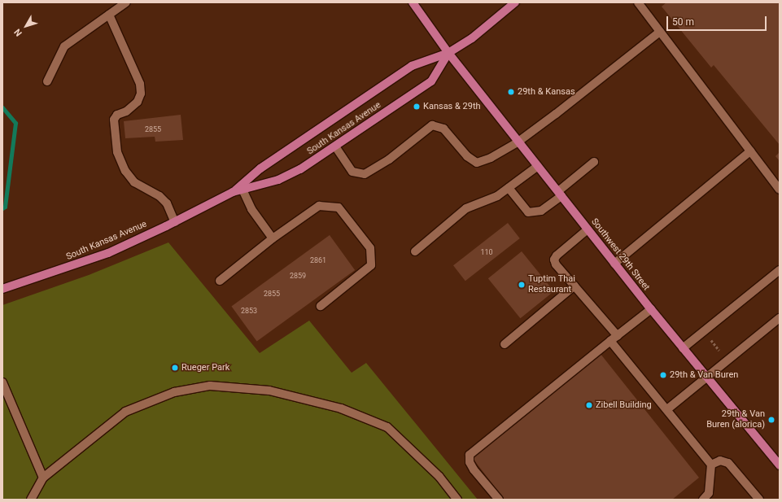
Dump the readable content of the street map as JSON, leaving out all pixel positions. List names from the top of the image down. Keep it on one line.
{"streets":{"main road":["South Kansas Avenue","Southwest 29th Street"]},"crossings":[["South Kansas Avenue","Southwest 29th Street"]],"places":["29th & Kansas","Kansas & 29th","Tuptim Thai Restaurant","Rueger Park","29th & Van Buren","Zibell Building","29th & Van Buren (alorica)"],"house_numbers":["2855","110","2861","2859","2855","2853"],"scale_bar":"50 m","north":"bottom left"}
